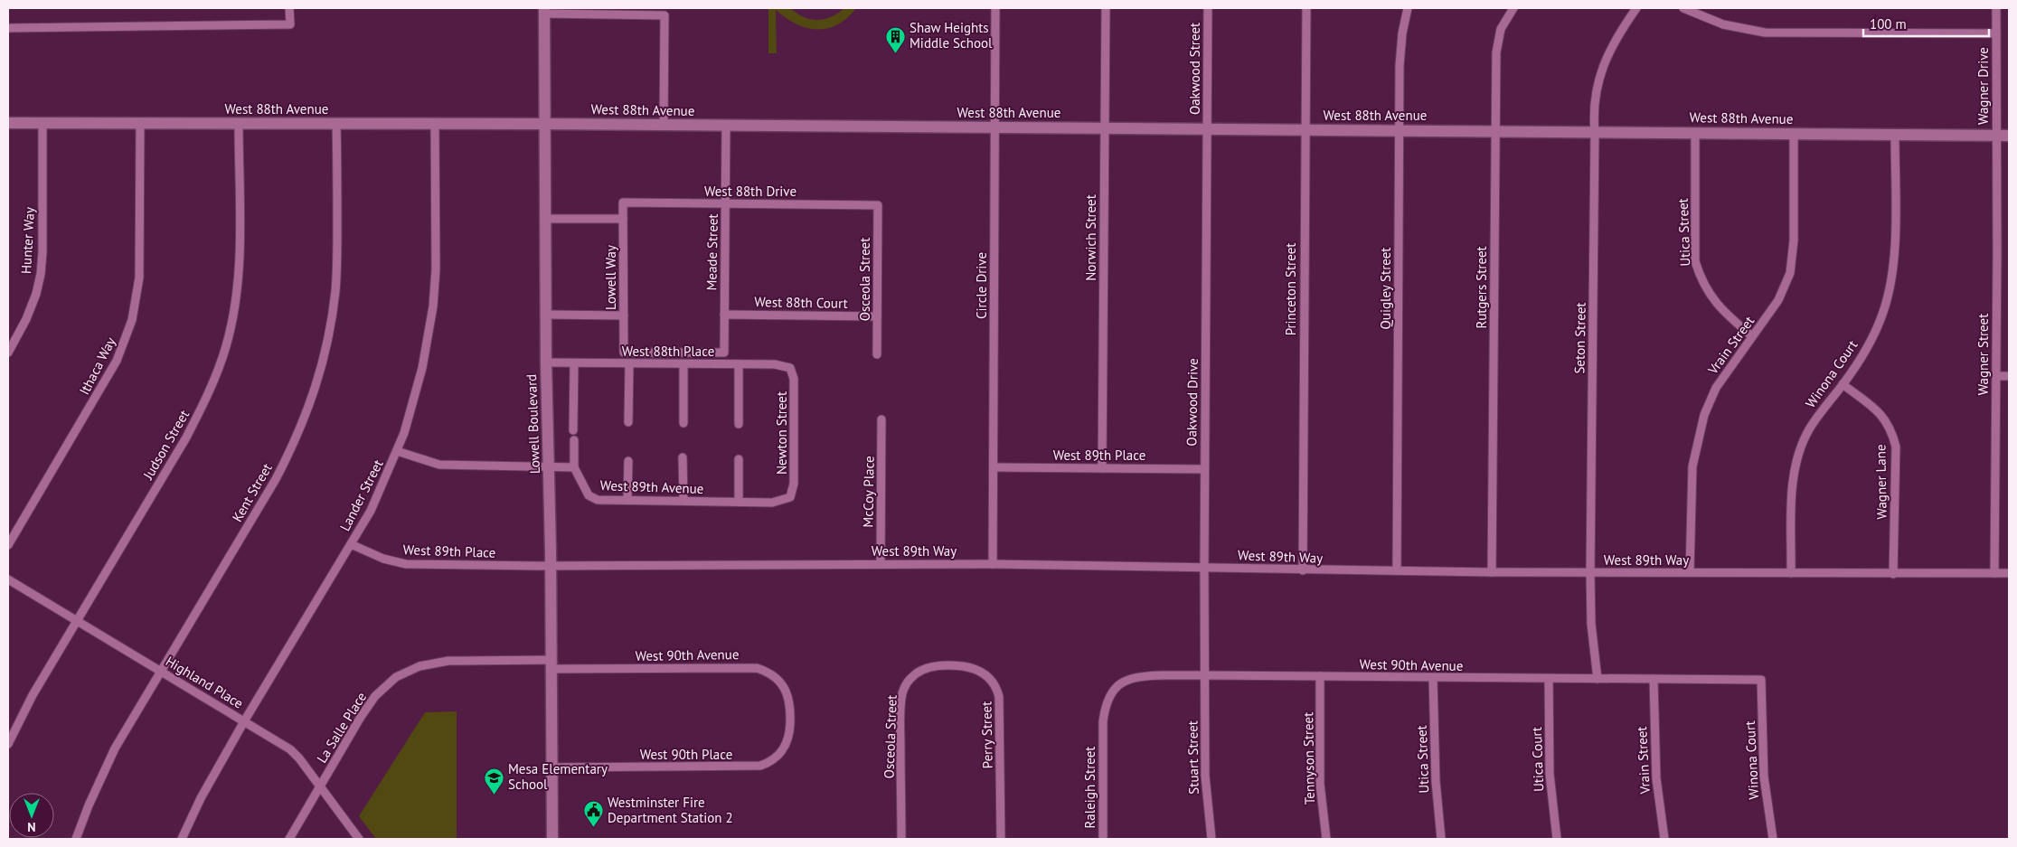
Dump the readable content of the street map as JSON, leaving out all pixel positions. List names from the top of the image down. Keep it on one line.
{"streets":{"street":["Oakwood Street","Wagner Drive","West 88th Avenue","West 88th Drive","Utica Street","Norwich Street","Hunter Way","Meade Street","Lowell Way","Osceola Street","Circle Drive","Rutgers Street","Quigley Street","Princeton Street","West 88th Court","Seton Street","Vrain Street","West 88th Place","Wagner Street","Ithaca Way","Winona Court","Oakwood Drive","Lowell Boulevard","Newton Street","Judson Street","West 89th Place","Wagner Lane","West 89th Avenue","McCoy Place","Kent Street","Lander Street","West 89th Way","West 90th Avenue","Highland Place","La Salle Place","Perry Street","West 90th Place","Stuart Street","Tennyson Street","Utica Court","Raleigh Street"]},"crossings":[["Oakwood Street","West 88th Avenue"],["Oakwood Street","Oakwood Drive"],["Wagner Drive","West 88th Avenue"],["Wagner Drive","Wagner Street"],["West 88th Avenue","Utica Street"],["West 88th Avenue","Norwich Street"],["West 88th Avenue","Hunter Way"],["West 88th Avenue","Meade Street"],["West 88th Avenue","Circle Drive"],["West 88th Avenue","Rutgers Street"],["West 88th Avenue","Quigley Street"],["West 88th Avenue","Princeton Street"],["West 88th Avenue","Seton Street"],["West 88th Avenue","Vrain Street"],["West 88th Avenue","Wagner Street"],["West 88th Avenue","Ithaca Way"],["West 88th Avenue","Winona Court"],["West 88th Avenue","Oakwood Drive"],["West 88th Avenue","Lowell Boulevard"],["West 88th Avenue","Judson Street"],["West 88th Avenue","Kent Street"],["West 88th Avenue","Lander Street"],["West 88th Drive","Meade Street"],["West 88th Drive","Lowell Way"],["West 88th Drive","Osceola Street"],["Utica Street","Vrain Street"],["Utica Street","West 90th Avenue"],["Norwich Street","West 89th Place"],["Meade Street","Lowell Way"],["Meade Street","West 88th Court"],["Osceola Street","West 88th Court"],["Osceola Street","Perry Street"],["Circle Drive","West 89th Place"],["Circle Drive","West 89th Way"],["Rutgers Street","West 89th Way"],["Quigley Street","West 89th Way"],["Princeton Street","West 89th Way"],["Seton Street","West 89th Way"],["Seton Street","West 90th Avenue"],["Vrain Street","West 89th Way"],["Vrain Street","West 90th Avenue"],["West 88th Place","Lowell Boulevard"],["West 88th Place","Newton Street"],["Wagner Street","West 89th Way"],["Winona Court","Wagner Lane"],["Winona Court","West 89th Way"],["Winona Court","West 90th Avenue"],["Oakwood Drive","West 89th Place"],["Oakwood Drive","West 89th Way"],["Oakwood Drive","West 90th Avenue"],["Oakwood Drive","Stuart Street"],["Lowell Boulevard","West 89th Place"],["Lowell Boulevard","West 89th Way"],["Lowell Boulevard","West 90th Avenue"],["Lowell Boulevard","La Salle Place"],["Lowell Boulevard","West 90th Place"],["Newton Street","West 89th Avenue"],["Judson Street","Highland Place"],["West 89th Place","Lander Street"],["West 89th Place","West 89th Way"],["Wagner Lane","West 89th Way"],["McCoy Place","West 89th Way"],["Kent Street","Highland Place"],["Lander Street","Highland Place"],["West 90th Avenue","La Salle Place"],["West 90th Avenue","West 90th Place"],["West 90th Avenue","Stuart Street"],["West 90th Avenue","Tennyson Street"],["West 90th Avenue","Utica Court"],["West 90th Avenue","Raleigh Street"],["Highland Place","La Salle Place"]],"places":{"building":["Shaw Heights Middle School"],"school or university":["Mesa Elementary School"],"public building":["Westminster Fire Department Station 2"]},"scale_bar":"100 m","north":"bottom"}
